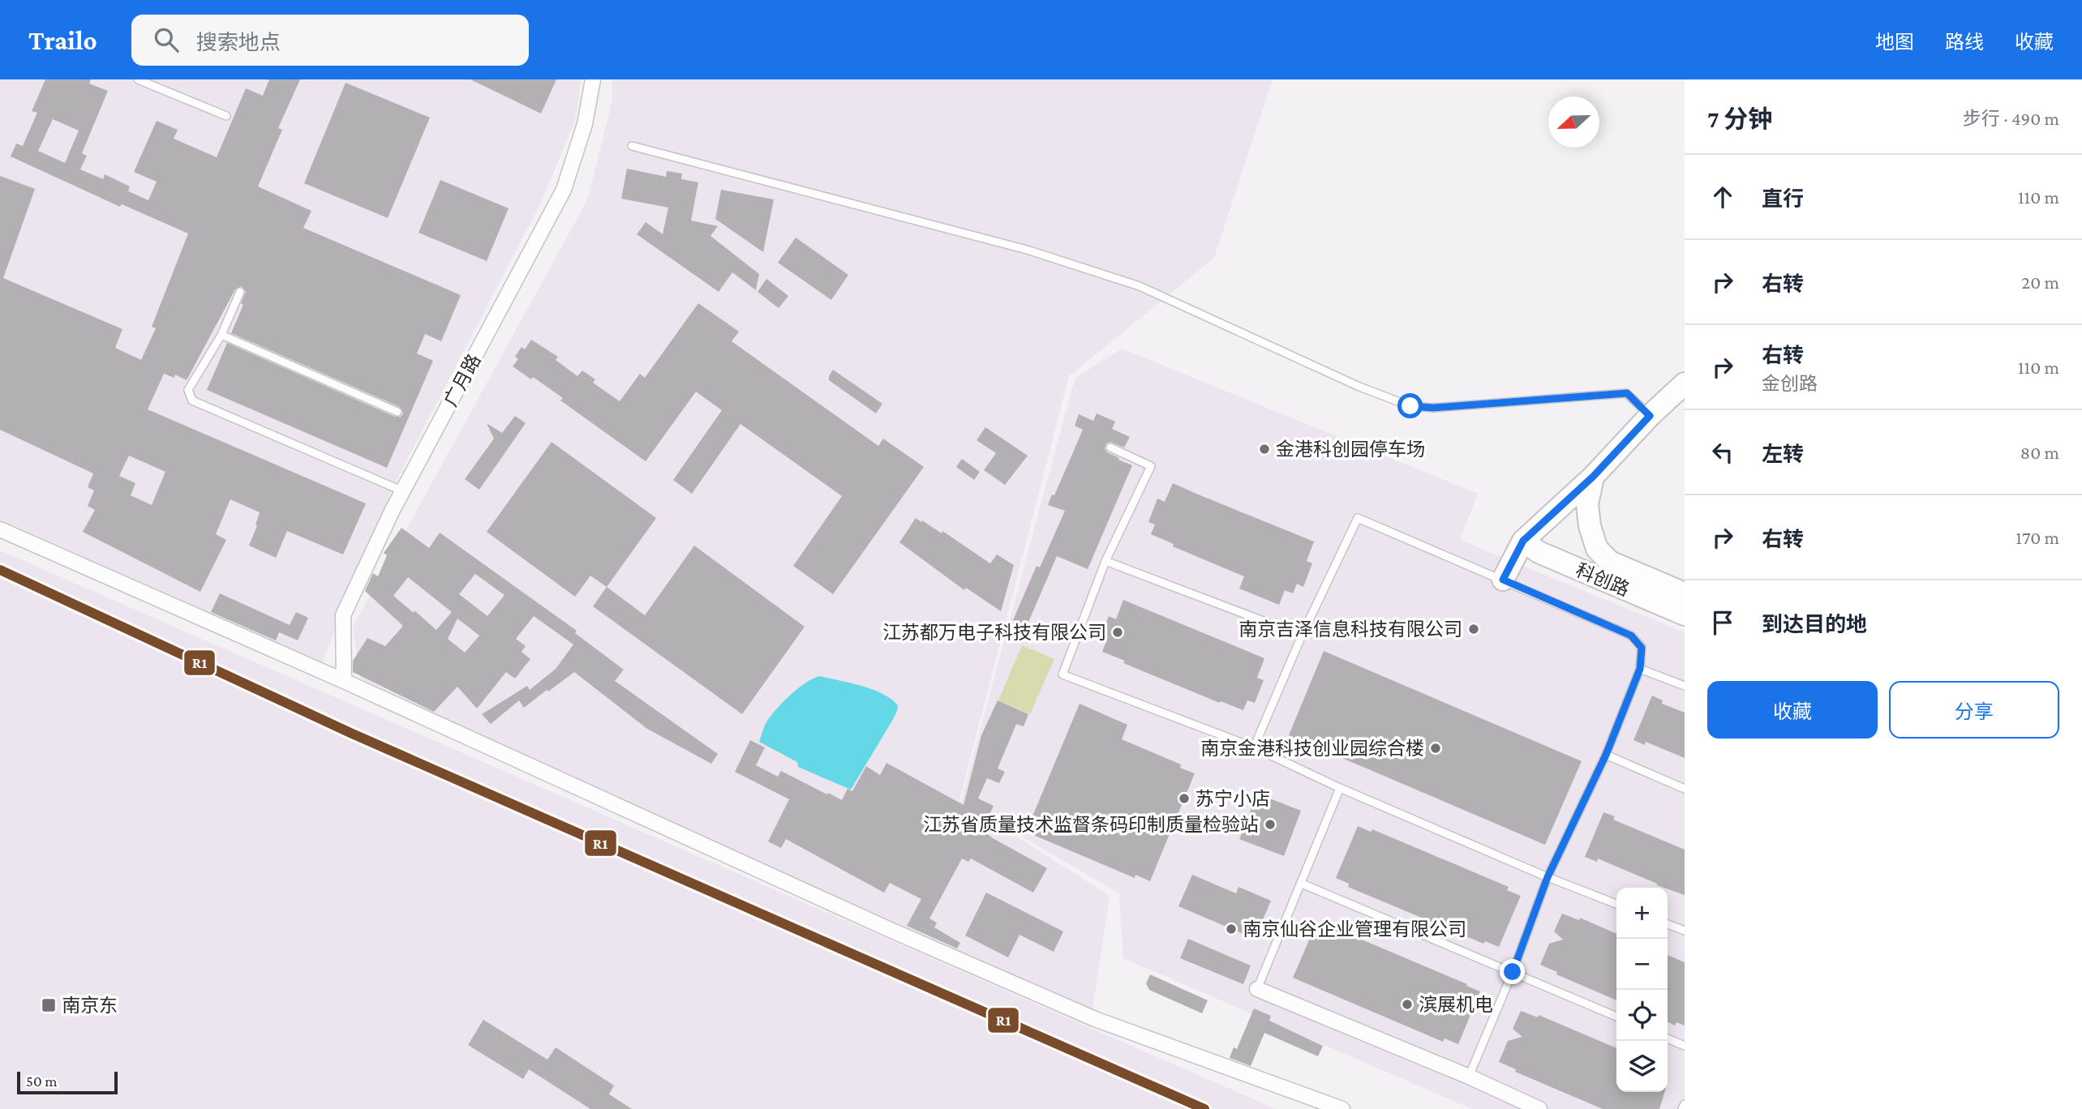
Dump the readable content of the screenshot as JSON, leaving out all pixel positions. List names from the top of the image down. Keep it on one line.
{"streets":{"street":["广月路","科创路"]},"places":{"other":["金港科创园停车场","南京吉泽信息科技有限公司","江苏都万电子科技有限公司","南京金港科技创业园综合楼","苏宁小店","江苏省质量技术监督条码印制质量检验站","南京仙谷企业管理有限公司","滨展机电"],"transit":["南京东"]},"lines":["transit line R1"],"scale_bar":"50 m","north":"left","page":{"header":"Trailo","search":"搜索地点","nav":["地图","路线","收藏"],"heading":["7 分钟","步行 · 490 m"],"list":[["直行","110 m"],["右转","20 m"],["右转","金创路","110 m"],["左转","80 m"],["右转","170 m"],"到达目的地"],"buttons":["收藏","分享"],"map_buttons":["+","−"],"scale":"50 m"}}
